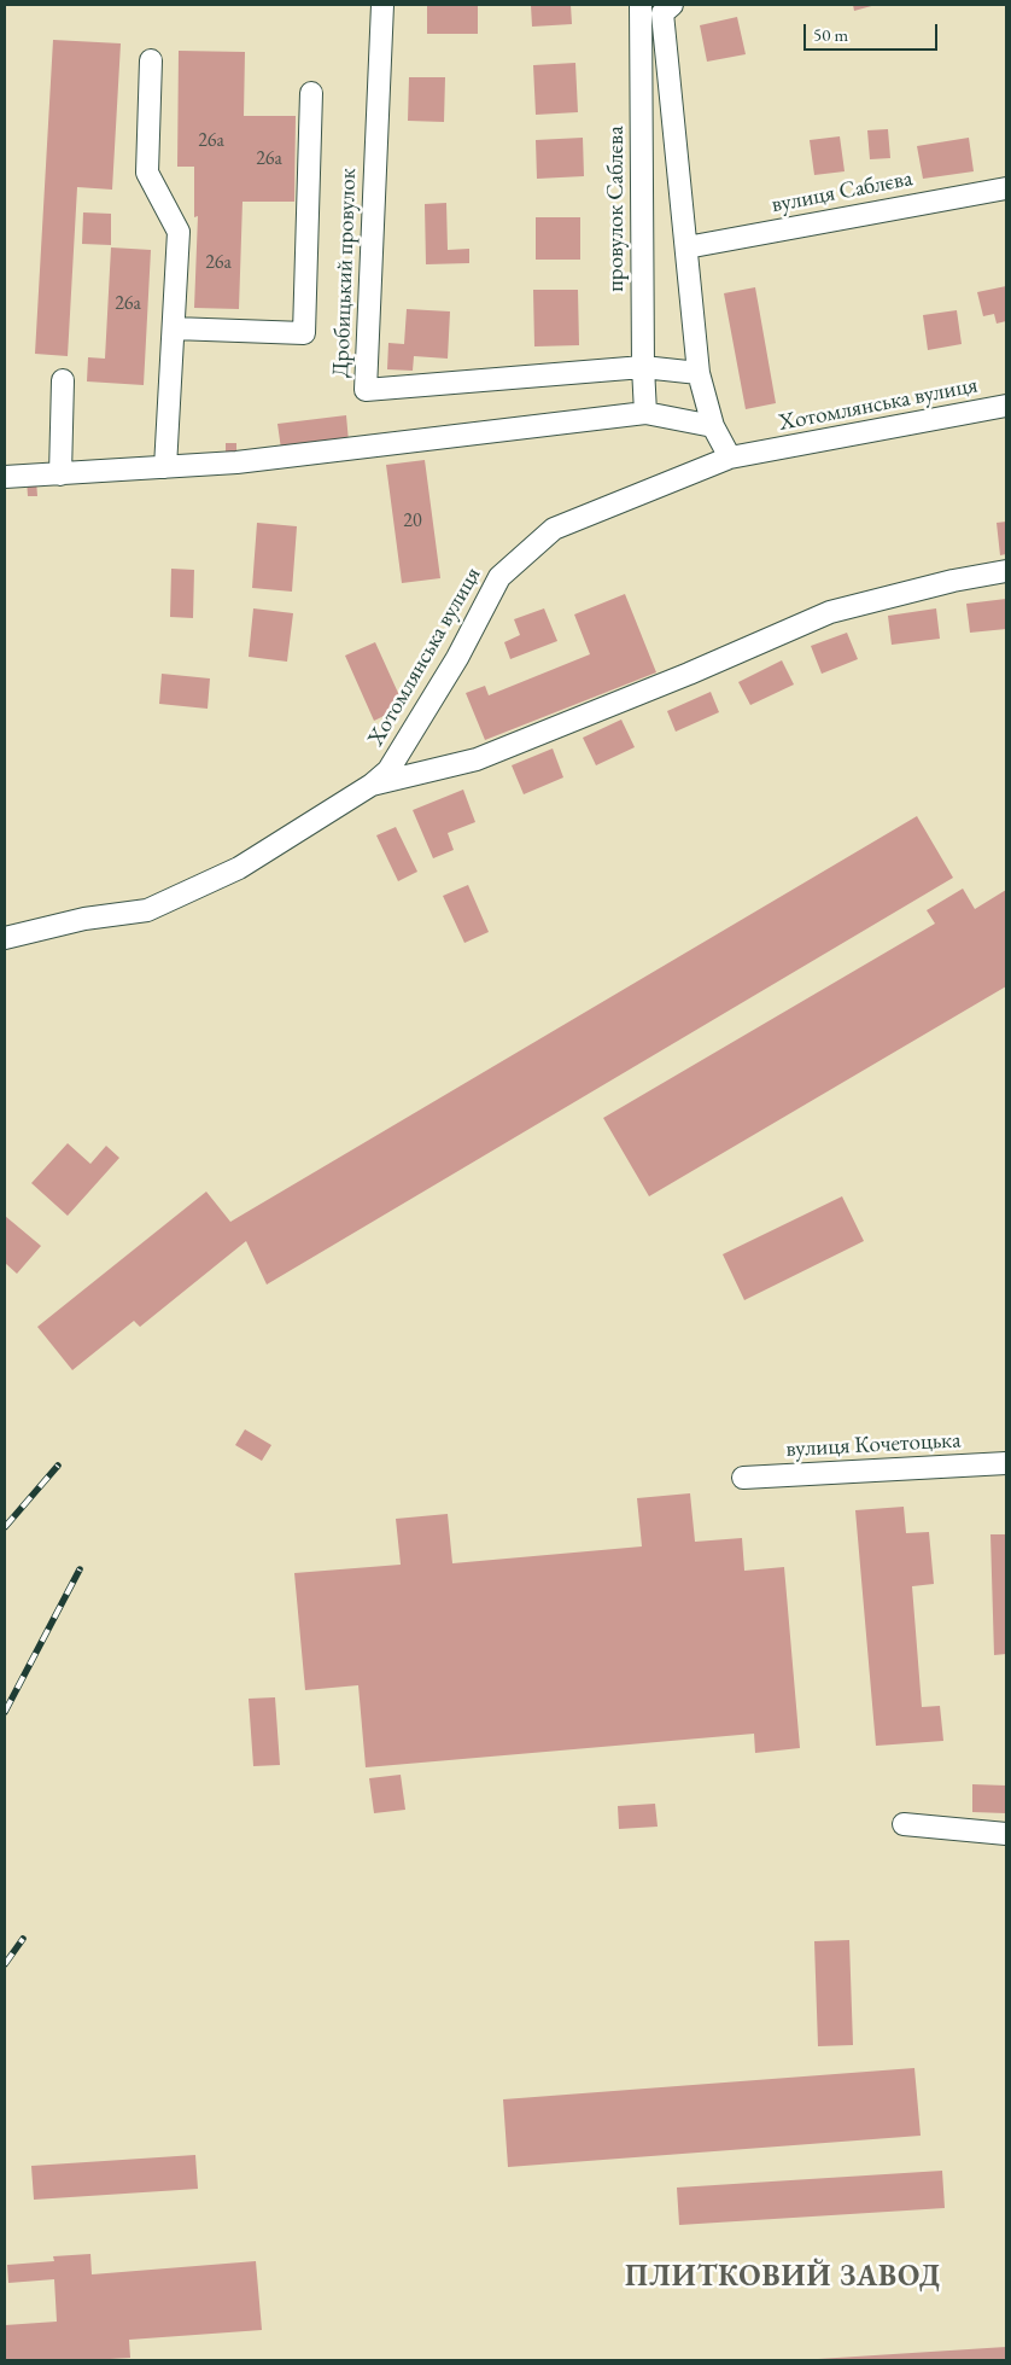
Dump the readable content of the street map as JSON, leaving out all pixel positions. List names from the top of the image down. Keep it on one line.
{"streets":{"street":["вулиця Саблєва","провулок Саблєва","Дробицький провулок","Хотомлянська вулиця","вулиця Кочетоцька"]},"crossings":[["провулок Саблєва","Дробицький провулок"]],"districts":["ПЛИТКОВИЙ ЗАВОД"],"house_numbers":["26а","26а","26а","26а","20"],"scale_bar":"50 m"}
